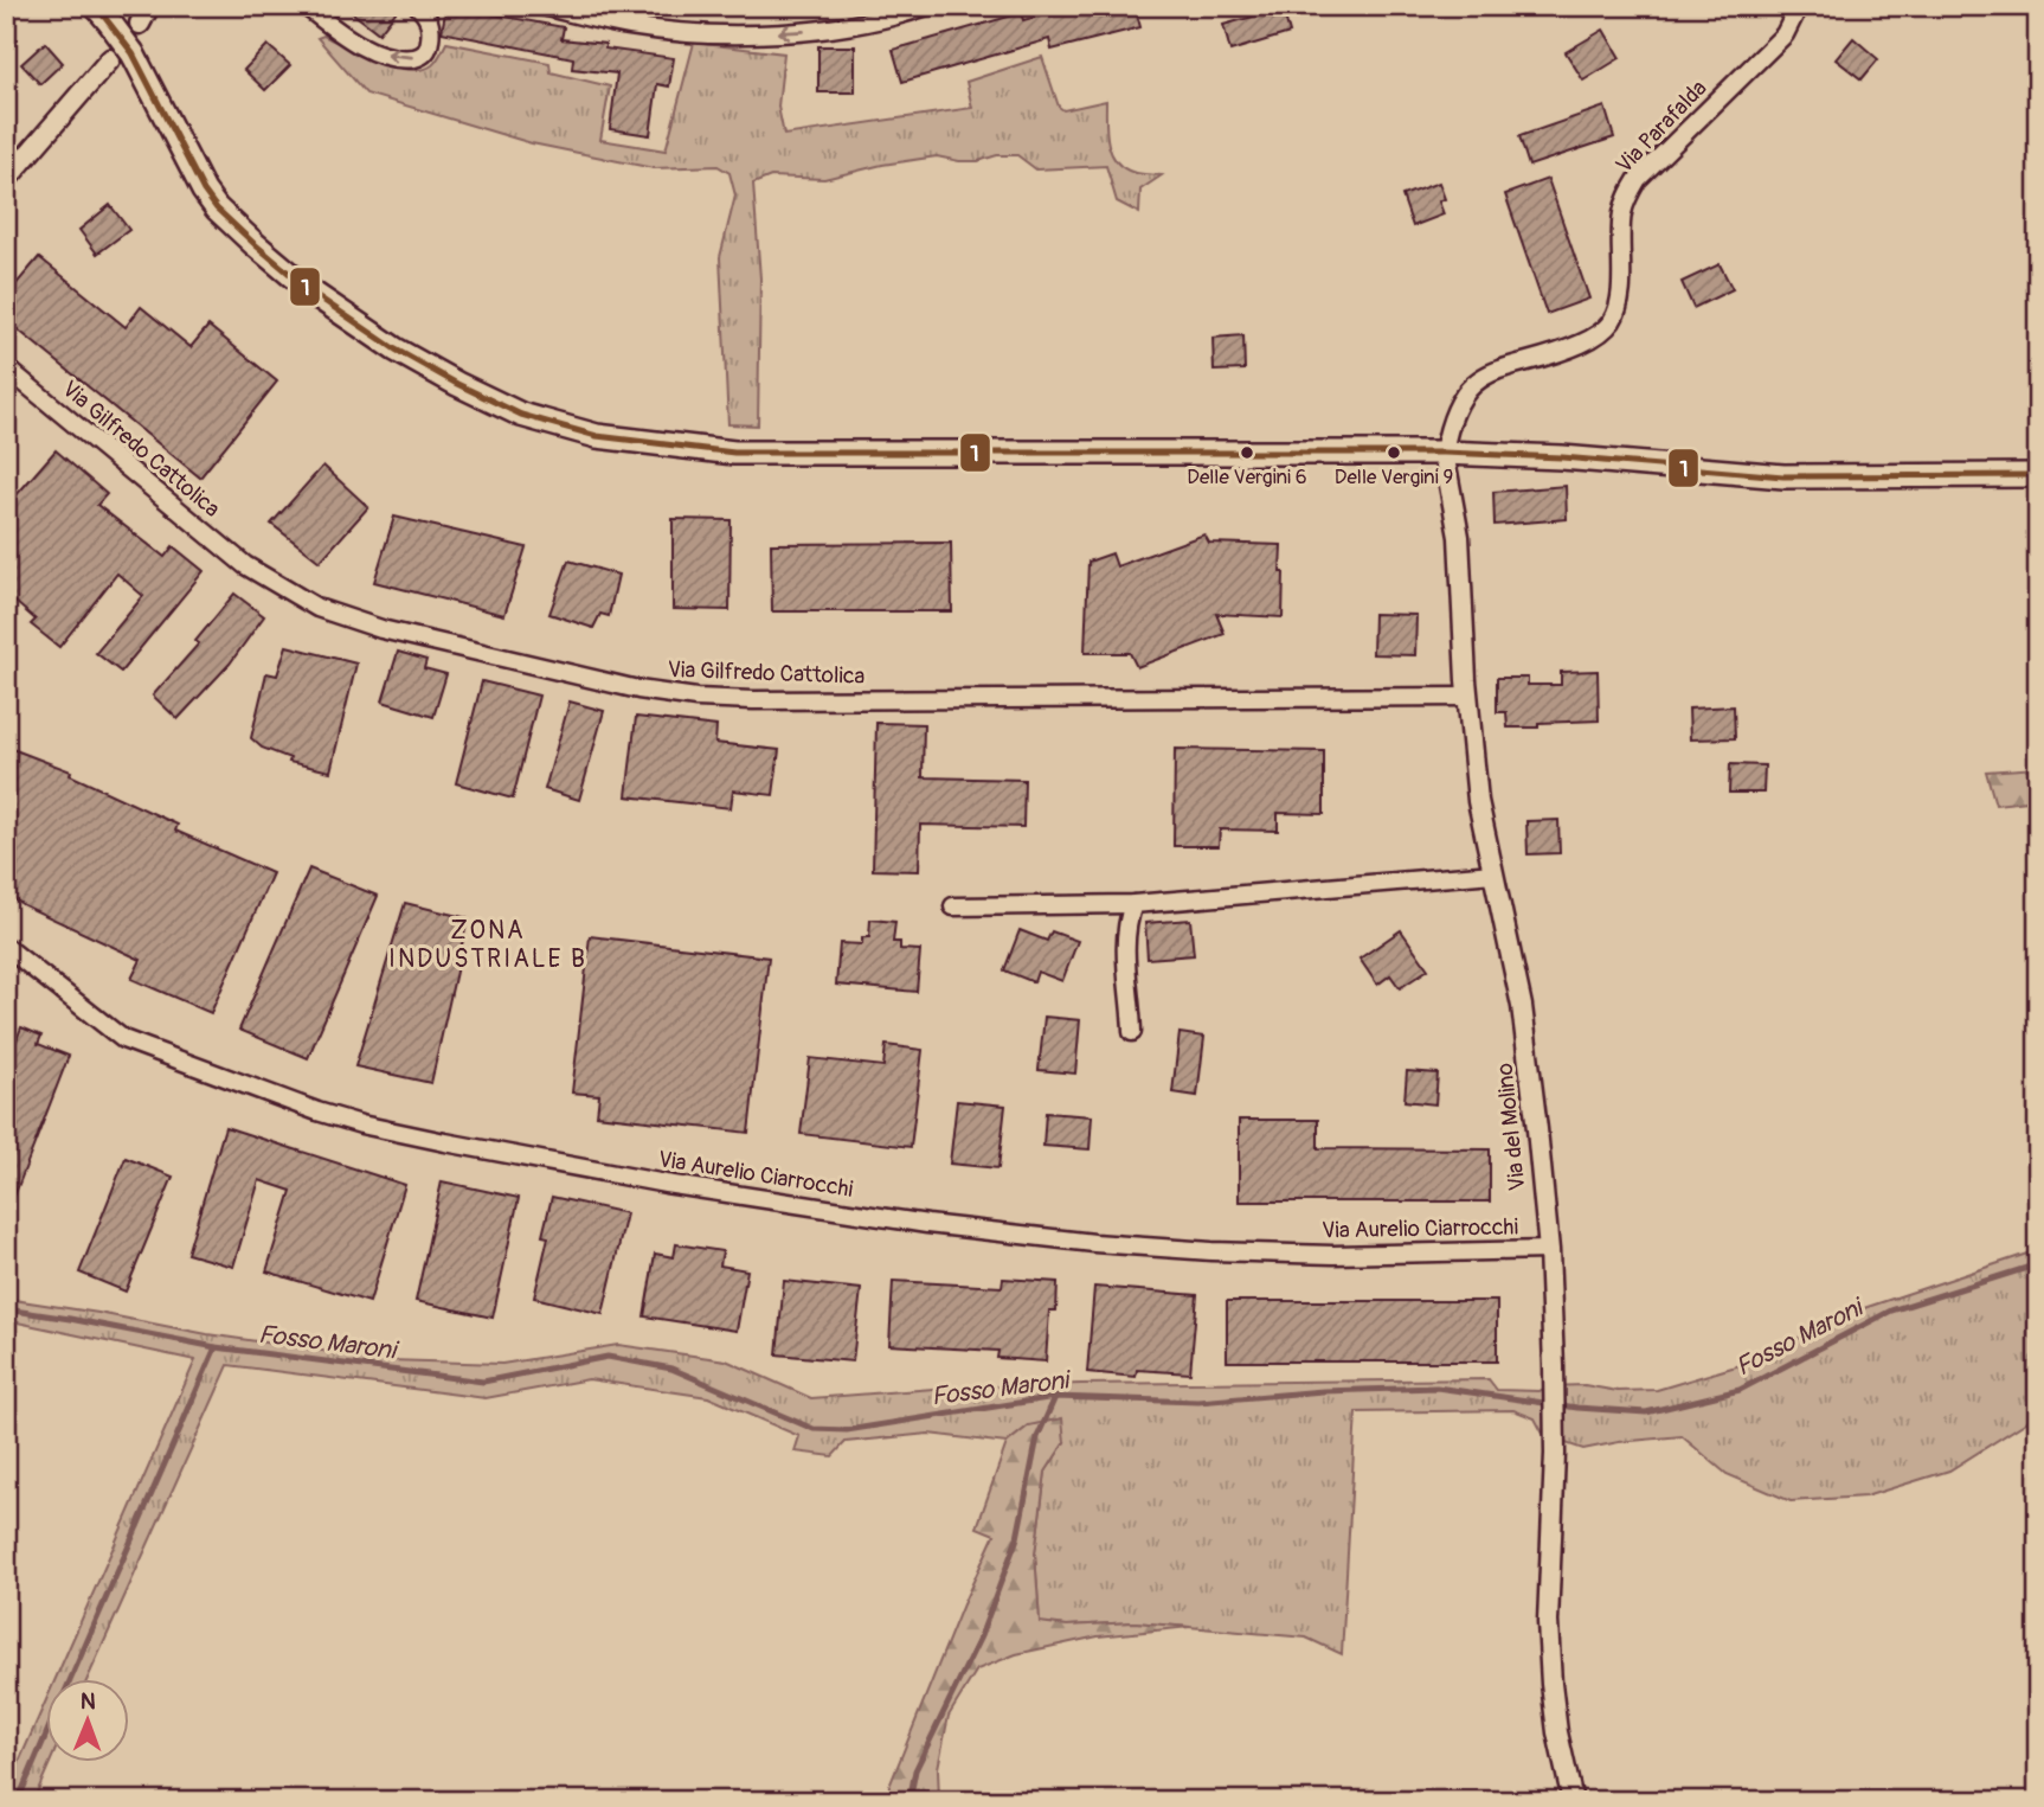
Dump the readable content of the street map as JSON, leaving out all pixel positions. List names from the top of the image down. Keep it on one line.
{"streets":{"street":["Via Parafalda","Via Gilfredo Cattolica","Via del Molino","Via Aurelio Ciarrocchi"]},"crossings":[["Via Parafalda","Via del Molino"],["Via Gilfredo Cattolica","Via del Molino"],["Via del Molino","Via Aurelio Ciarrocchi"]],"districts":["ZONA INDUSTRIALE B"],"water":["Fosso Maroni"],"places":["Delle Vergini 6","Delle Vergini 9"],"lines":["transit line 1"],"north":"top"}
